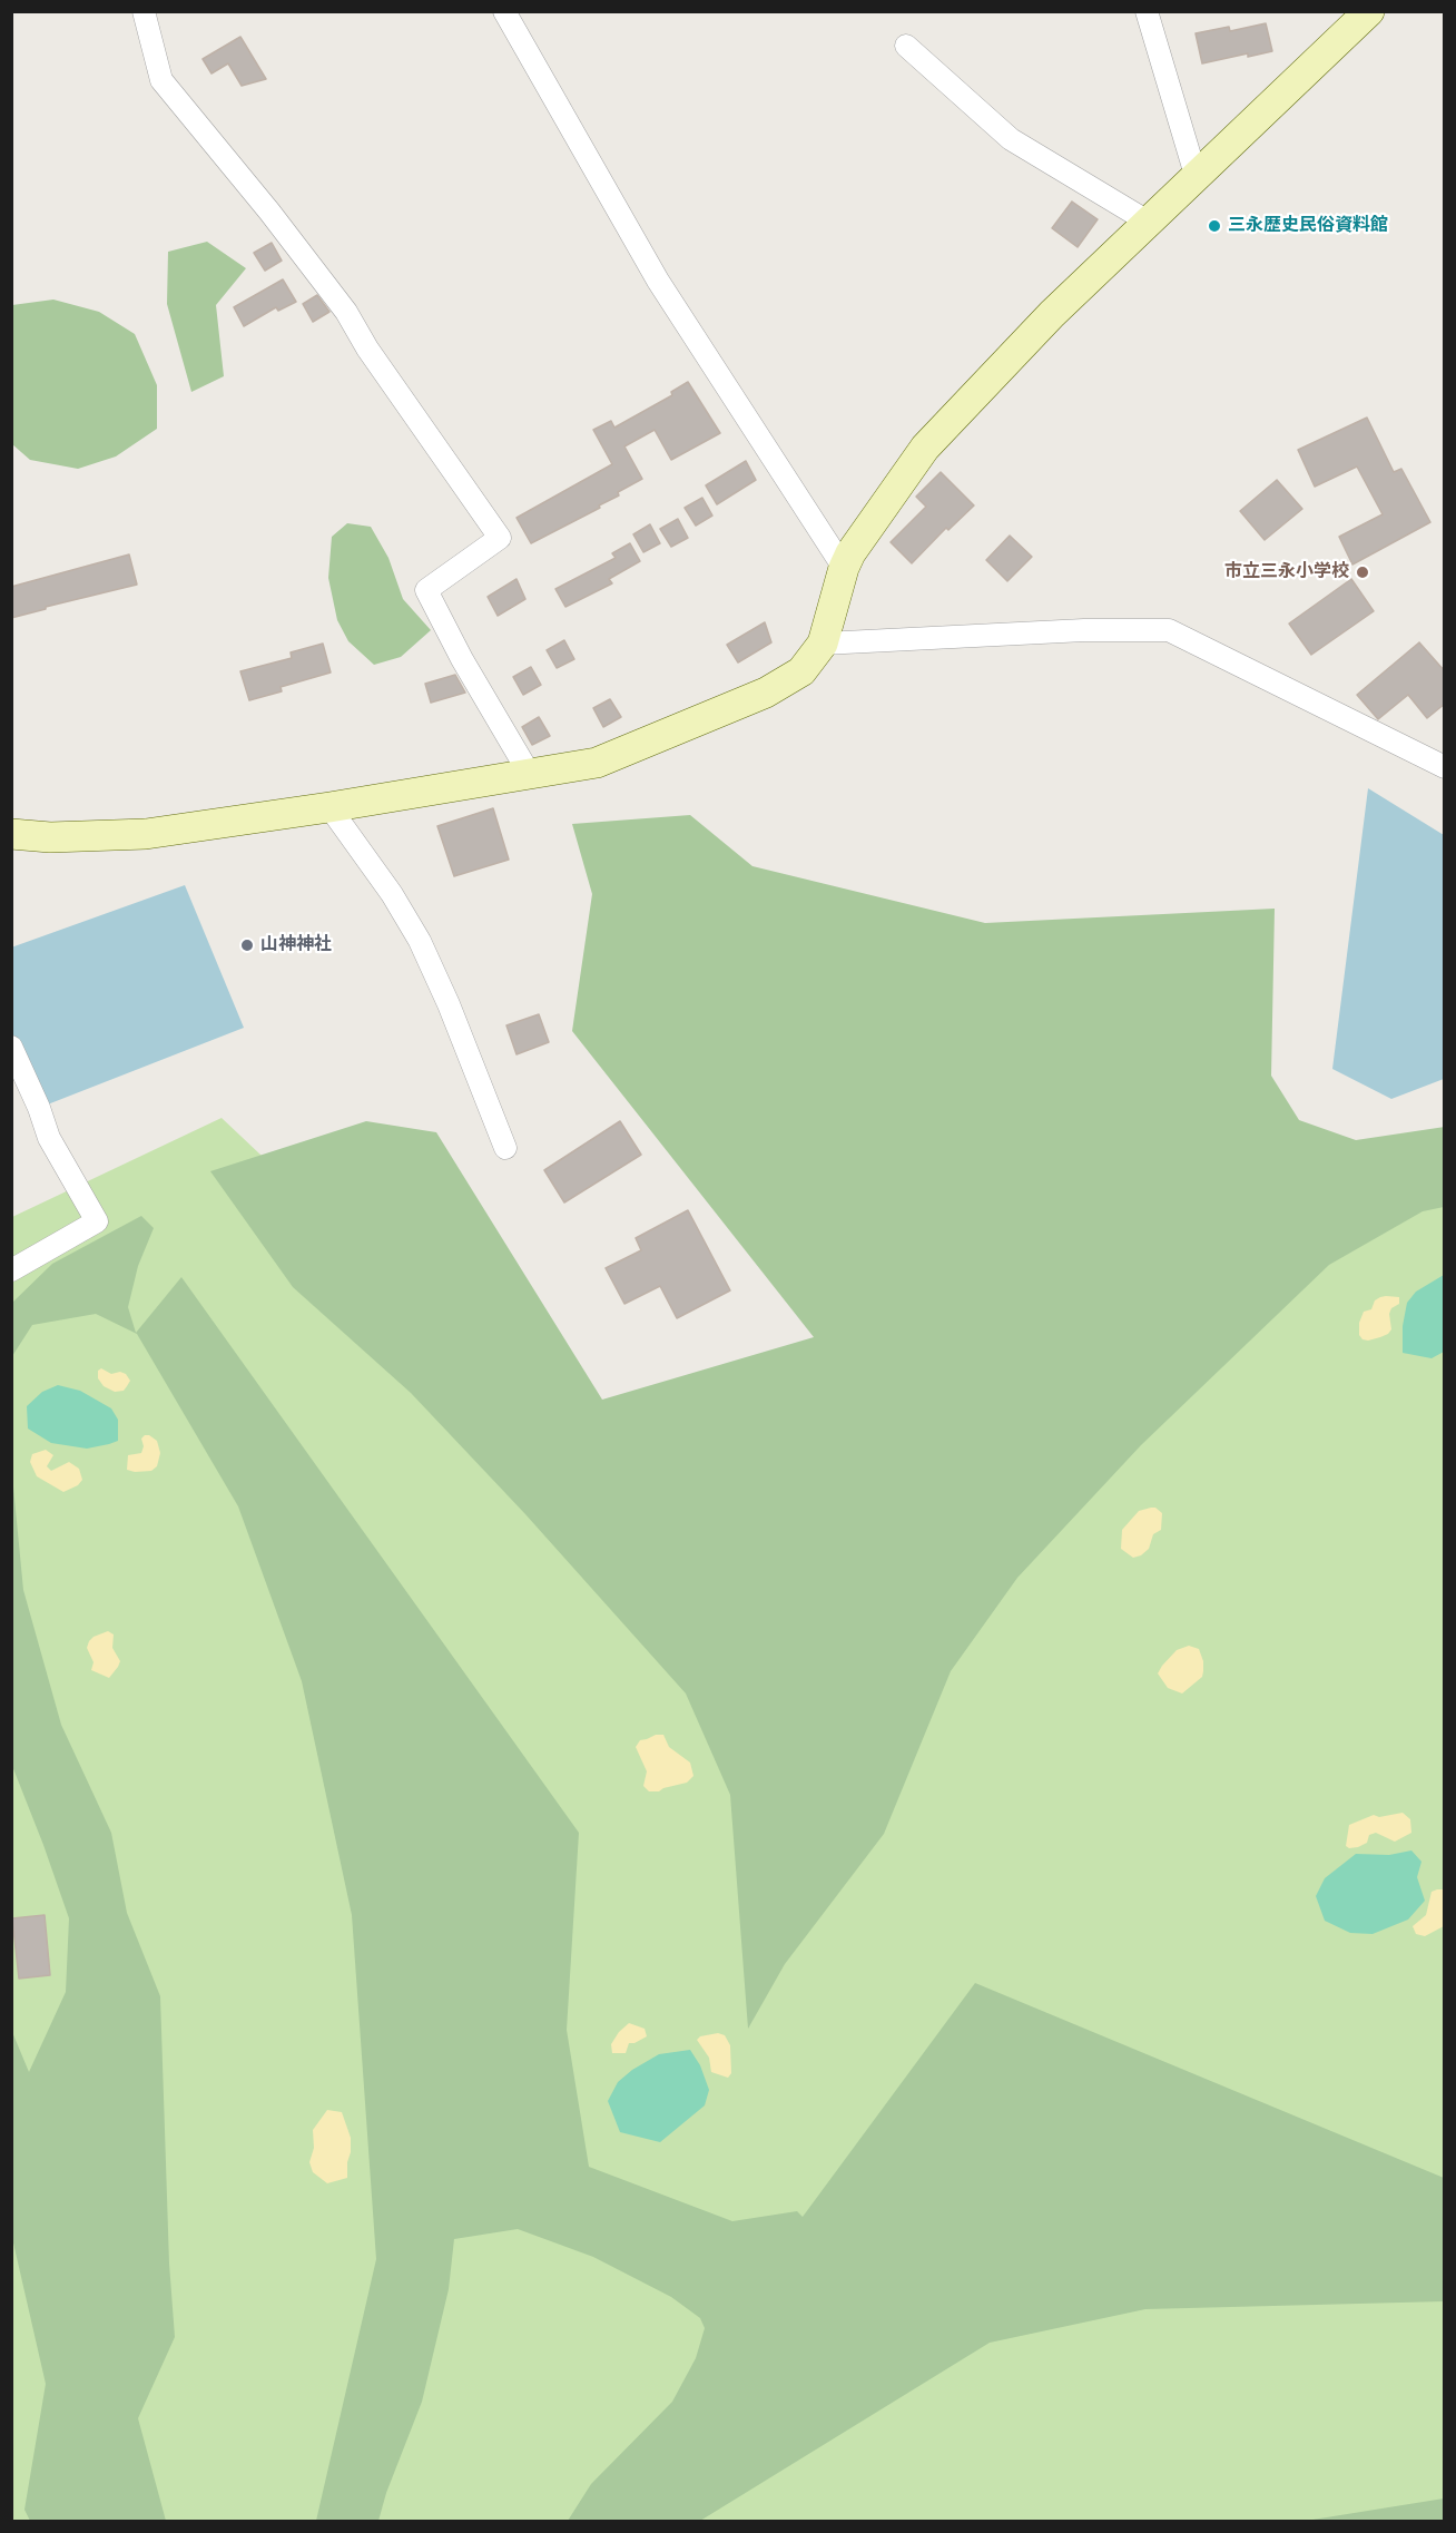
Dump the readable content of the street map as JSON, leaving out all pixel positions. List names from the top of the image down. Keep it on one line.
{"places":["三永歴史民俗資料館","市立三永小学校","山神神社"]}
